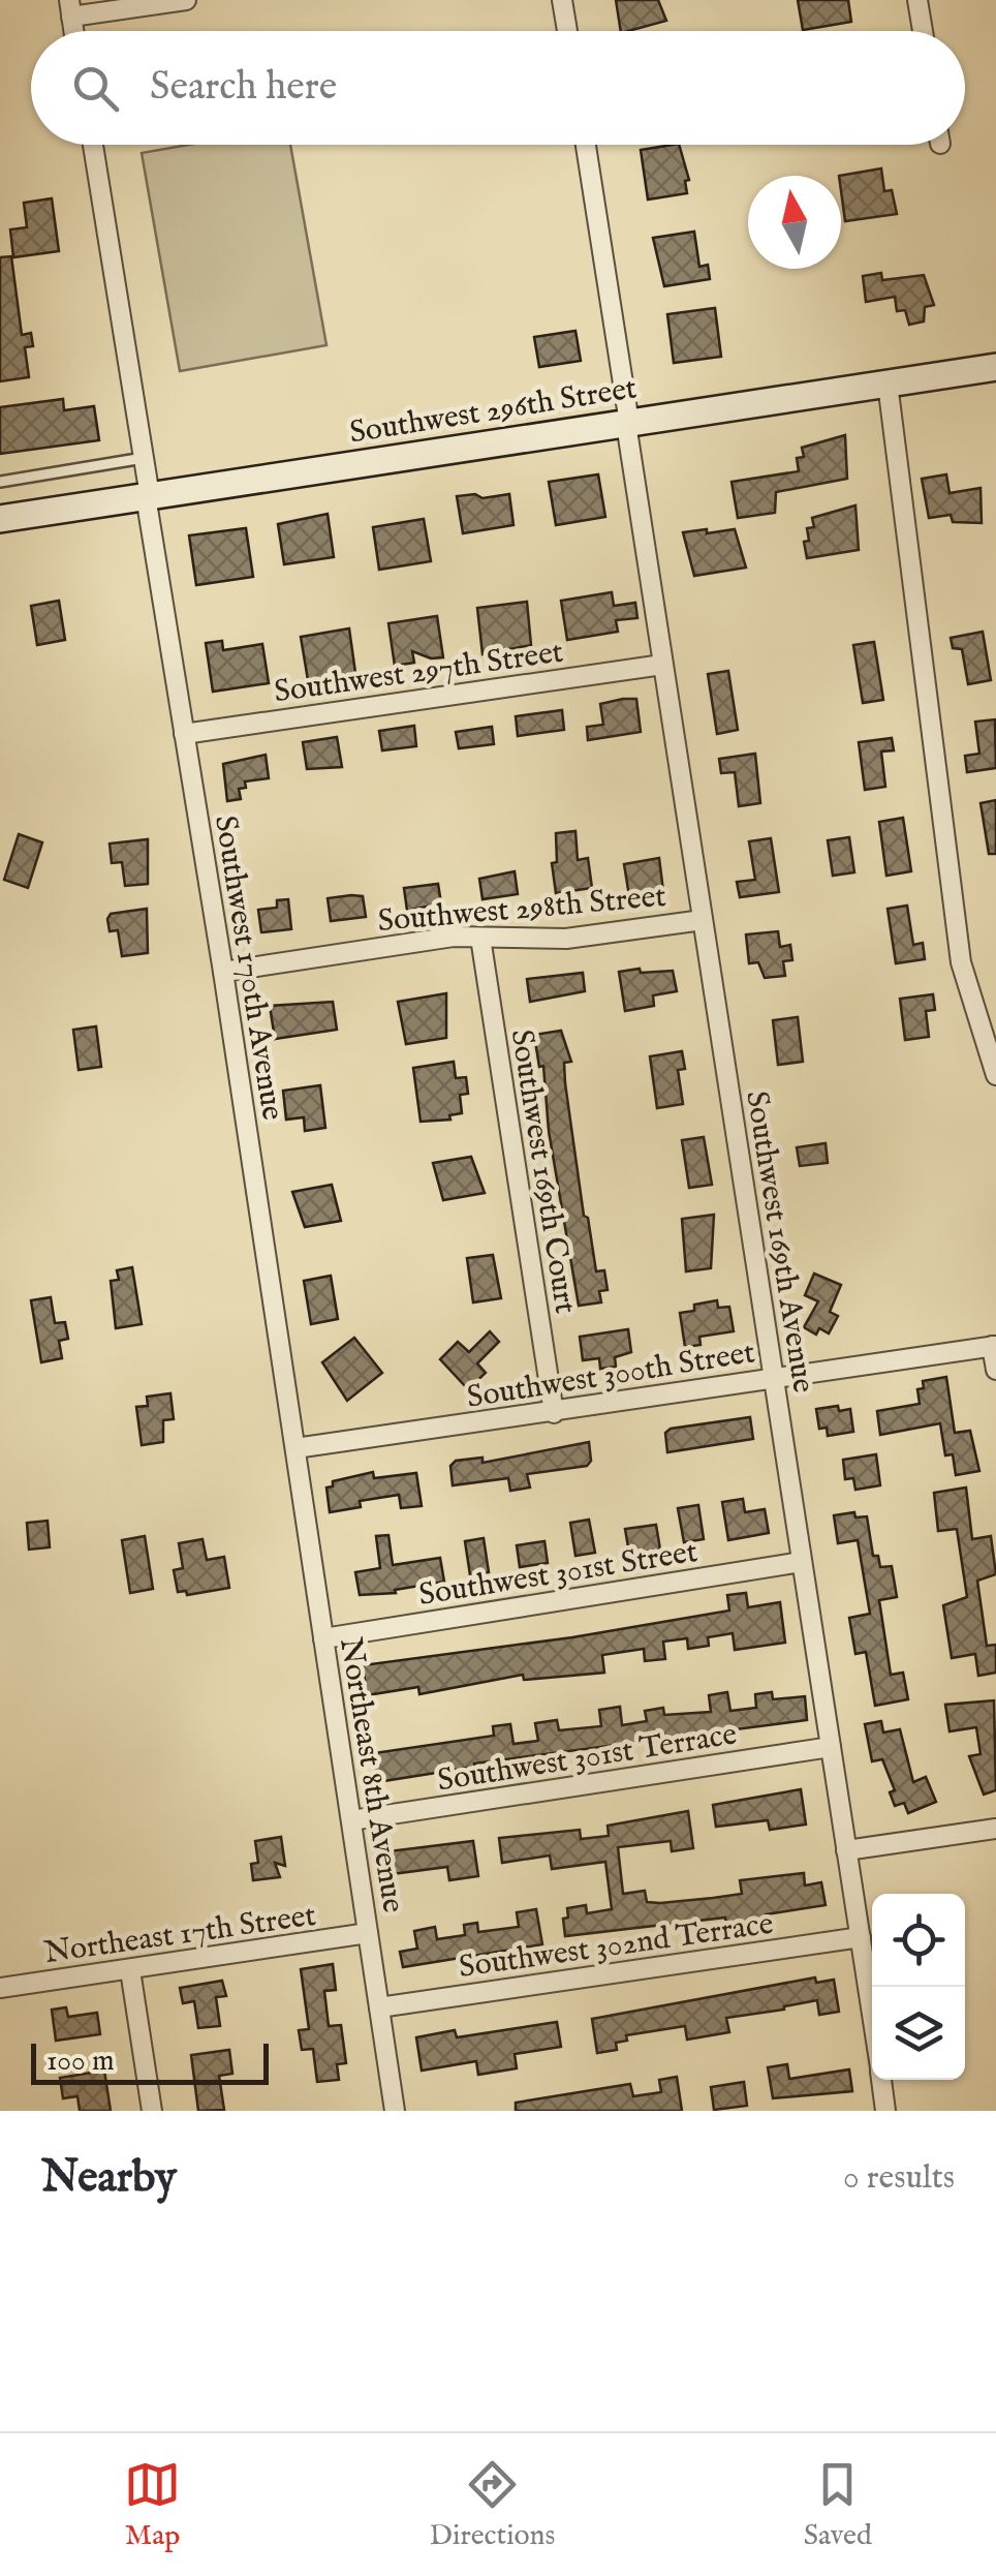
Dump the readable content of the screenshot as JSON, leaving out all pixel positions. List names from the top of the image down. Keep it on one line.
{"streets":{"street":["Southwest 296th Street","Southwest 297th Street","Southwest 298th Street","Southwest 170th Avenue","Southwest 169th Court","Southwest 169th Avenue","Southwest 300th Street","Southwest 301st Street","Southwest 301st Terrace","Northeast 8th Avenue","Northeast 17th Street","Southwest 302nd Terrace"]},"crossings":[["Southwest 296th Street","Southwest 170th Avenue"],["Southwest 296th Street","Southwest 169th Avenue"],["Southwest 297th Street","Southwest 170th Avenue"],["Southwest 297th Street","Southwest 169th Avenue"],["Southwest 298th Street","Southwest 170th Avenue"],["Southwest 298th Street","Southwest 169th Court"],["Southwest 298th Street","Southwest 169th Avenue"],["Southwest 170th Avenue","Southwest 300th Street"],["Southwest 170th Avenue","Northeast 8th Avenue"],["Southwest 169th Court","Southwest 300th Street"],["Southwest 169th Avenue","Southwest 300th Street"],["Southwest 169th Avenue","Southwest 301st Street"],["Southwest 169th Avenue","Southwest 301st Terrace"],["Southwest 169th Avenue","Southwest 302nd Terrace"],["Southwest 300th Street","Northeast 8th Avenue"],["Southwest 301st Street","Northeast 8th Avenue"],["Southwest 301st Terrace","Northeast 8th Avenue"],["Northeast 8th Avenue","Northeast 17th Street"],["Northeast 8th Avenue","Southwest 302nd Terrace"]],"scale_bar":"100 m","north":"top","page":{"search":"Search here","scale":"100 m","heading":["Nearby","0 results"],"nav":["Map","Directions","Saved"]}}
